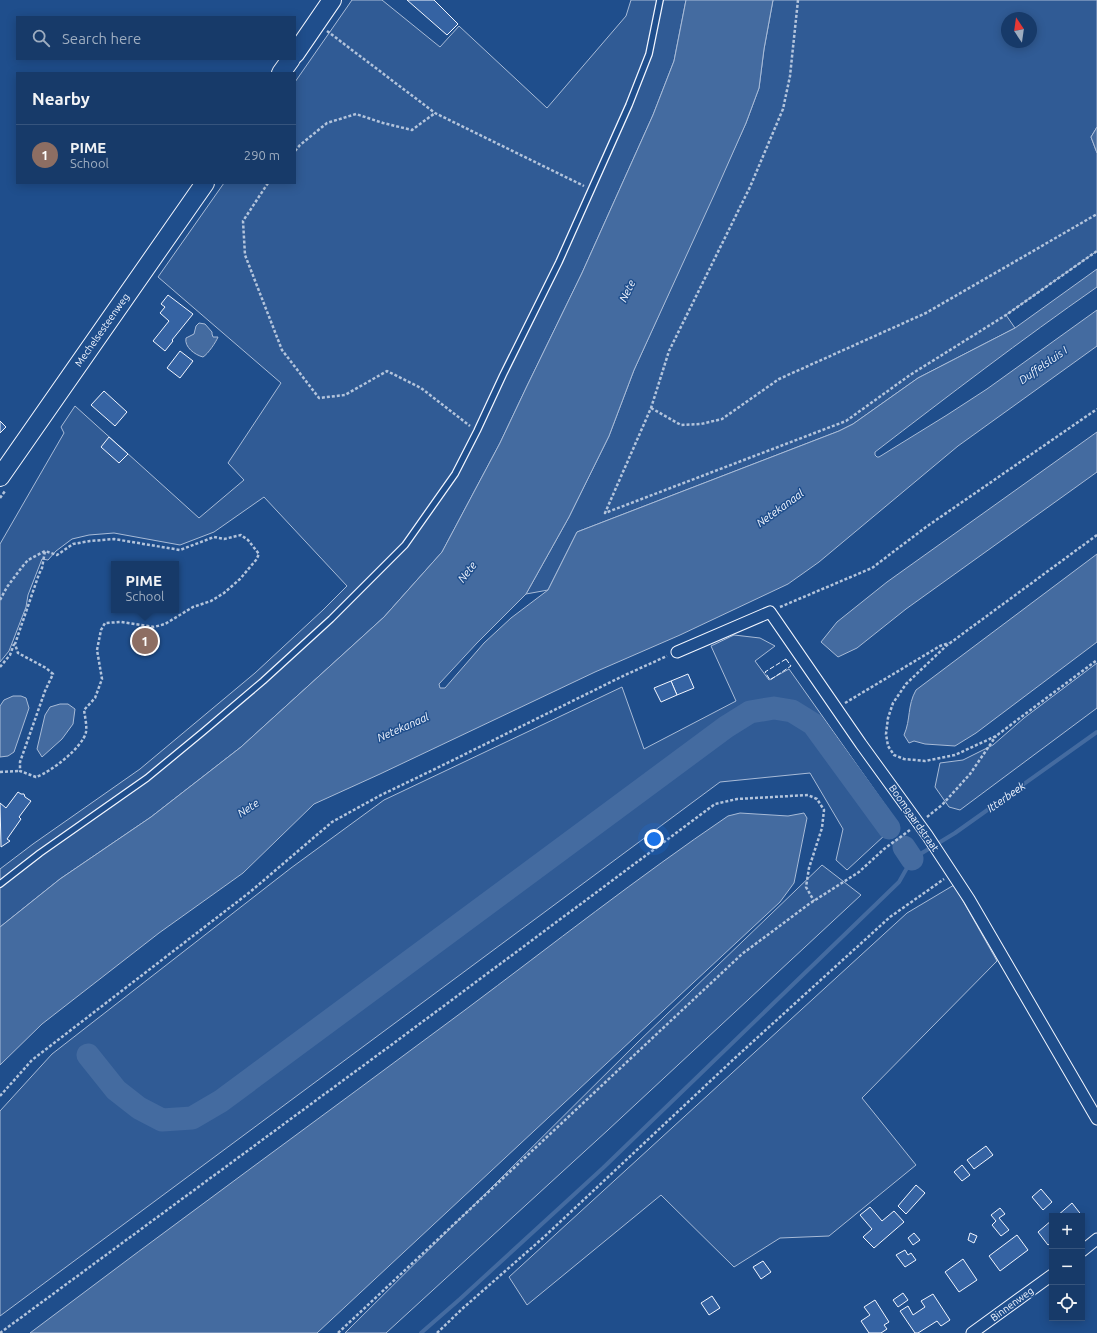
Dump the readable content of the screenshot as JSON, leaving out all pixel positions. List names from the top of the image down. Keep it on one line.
{"streets":{"main road":["Mechelsesteenweg"],"street":["Boomgaardstraat","Binnenweg"]},"water":["Nete","Duffelsluis I","Netekanaal","Itterbeek"],"north":"top","page":{"search":"Search here","heading":"Nearby","list":[{"mark":"1","name":"PIME","note":"School","value":"290 m"}],"popup":["PIME","School"],"pins":"1","map_buttons":["+","−"]}}
